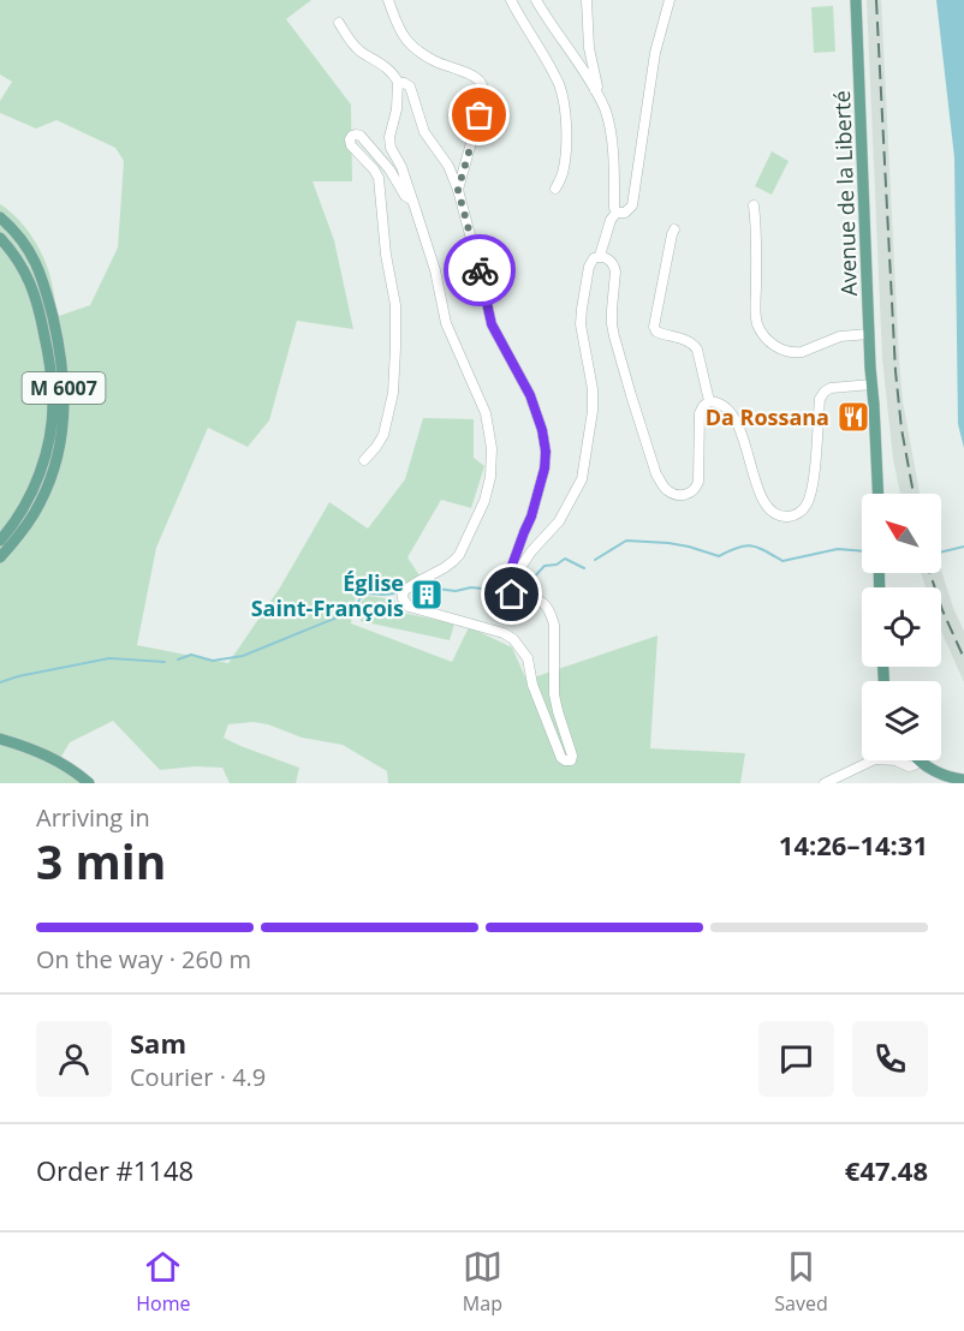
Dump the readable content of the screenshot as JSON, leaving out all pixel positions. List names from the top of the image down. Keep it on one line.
{"streets":{"main road":["Avenue de la Liberté","M 6007"]},"places":{"restaurant":["Da Rossana"],"building":["Église Saint-François"]},"north":"top left","page":{"heading":["3 min","Arriving in","14:26–14:31"],"panel":["Sam","Courier · 4.9","Order #1148","€47.48"],"bar":"On the way · 260 m","tabs":["Home","Map","Saved"]}}
